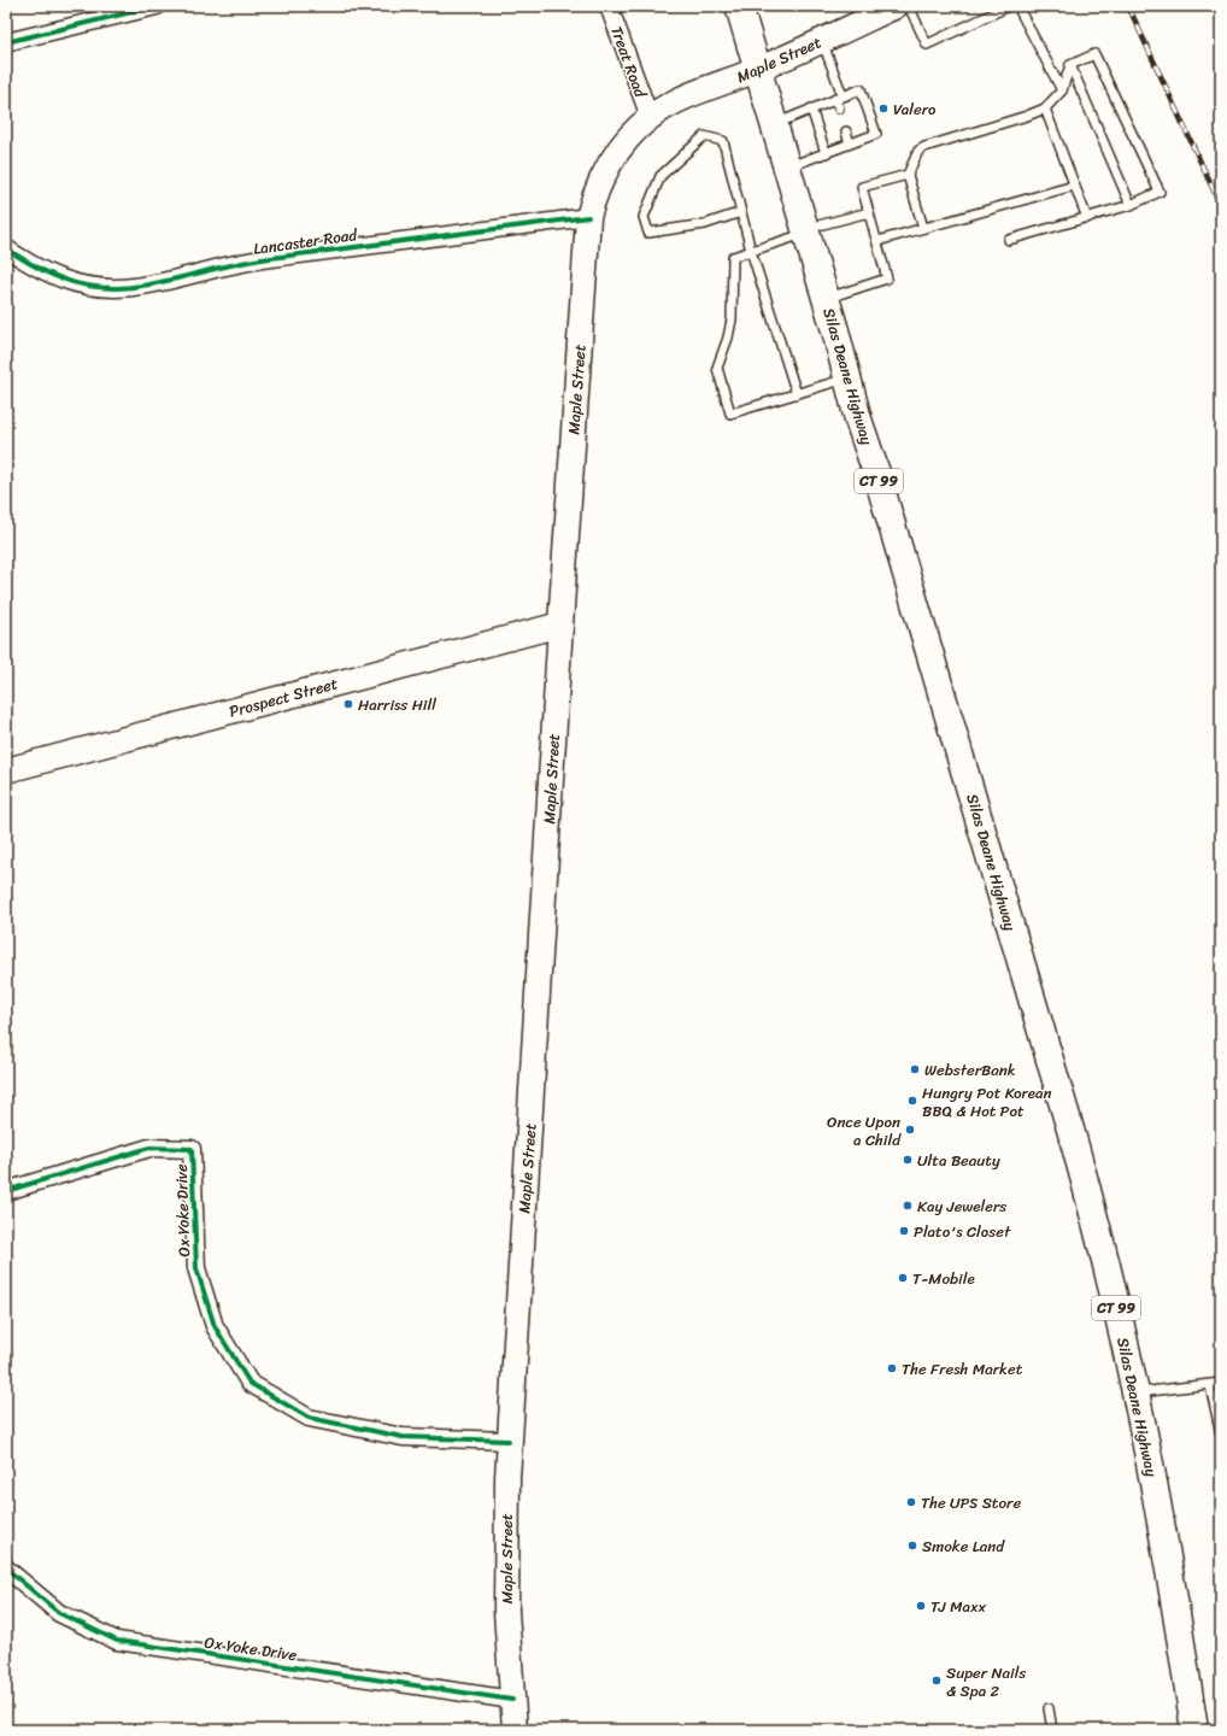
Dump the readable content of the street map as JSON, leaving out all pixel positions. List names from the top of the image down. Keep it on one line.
{"streets":{"main road":["Maple Street","Silas Deane Highway","CT 99","Prospect Street"],"street":["Treat Road","Lancaster Road","Ox Yoke Drive"]},"crossings":[["Maple Street","Treat Road"],["Maple Street","Lancaster Road"],["Maple Street","Silas Deane Highway"],["Maple Street","Prospect Street"],["Maple Street","Ox Yoke Drive"]],"places":["Valero","Harriss Hill","WebsterBank","Hungry Pot Korean BBQ & Hot Pot","Once Upon a Child","Ulta Beauty","Kay Jewelers","Plato's Closet","T-Mobile","The Fresh Market","The UPS Store","Smoke Land","TJ Maxx","Super Nails & Spa 2"]}
